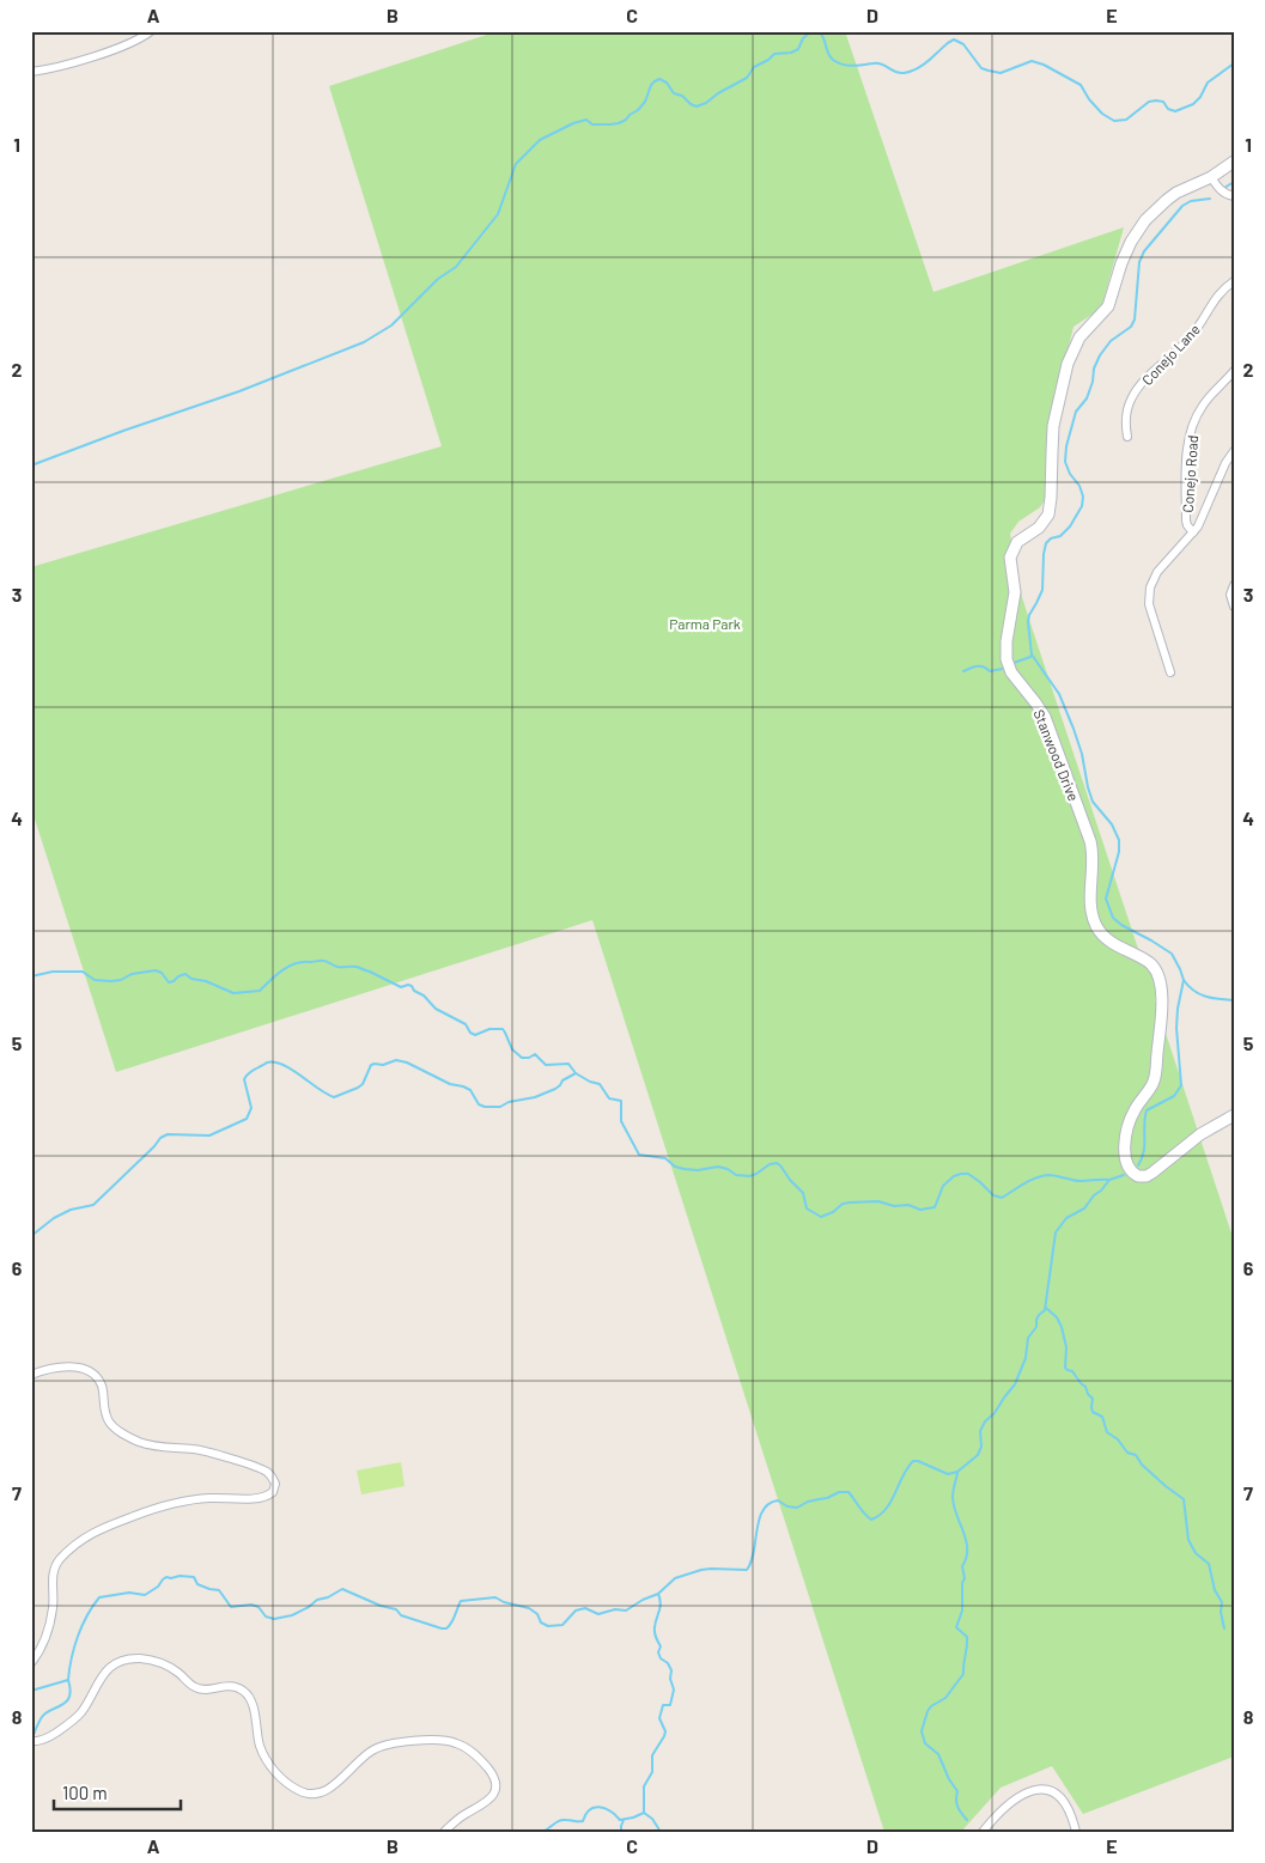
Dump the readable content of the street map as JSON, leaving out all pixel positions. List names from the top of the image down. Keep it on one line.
{"streets":{"main road":["Stanwood Drive"],"street":["Conejo Lane","Conejo Road"]},"parks":["Parma Park"],"scale_bar":"100 m","grid":{"columns":["A","B","C","D","E"],"rows":["1","2","3","4","5","6","7","8"]}}
